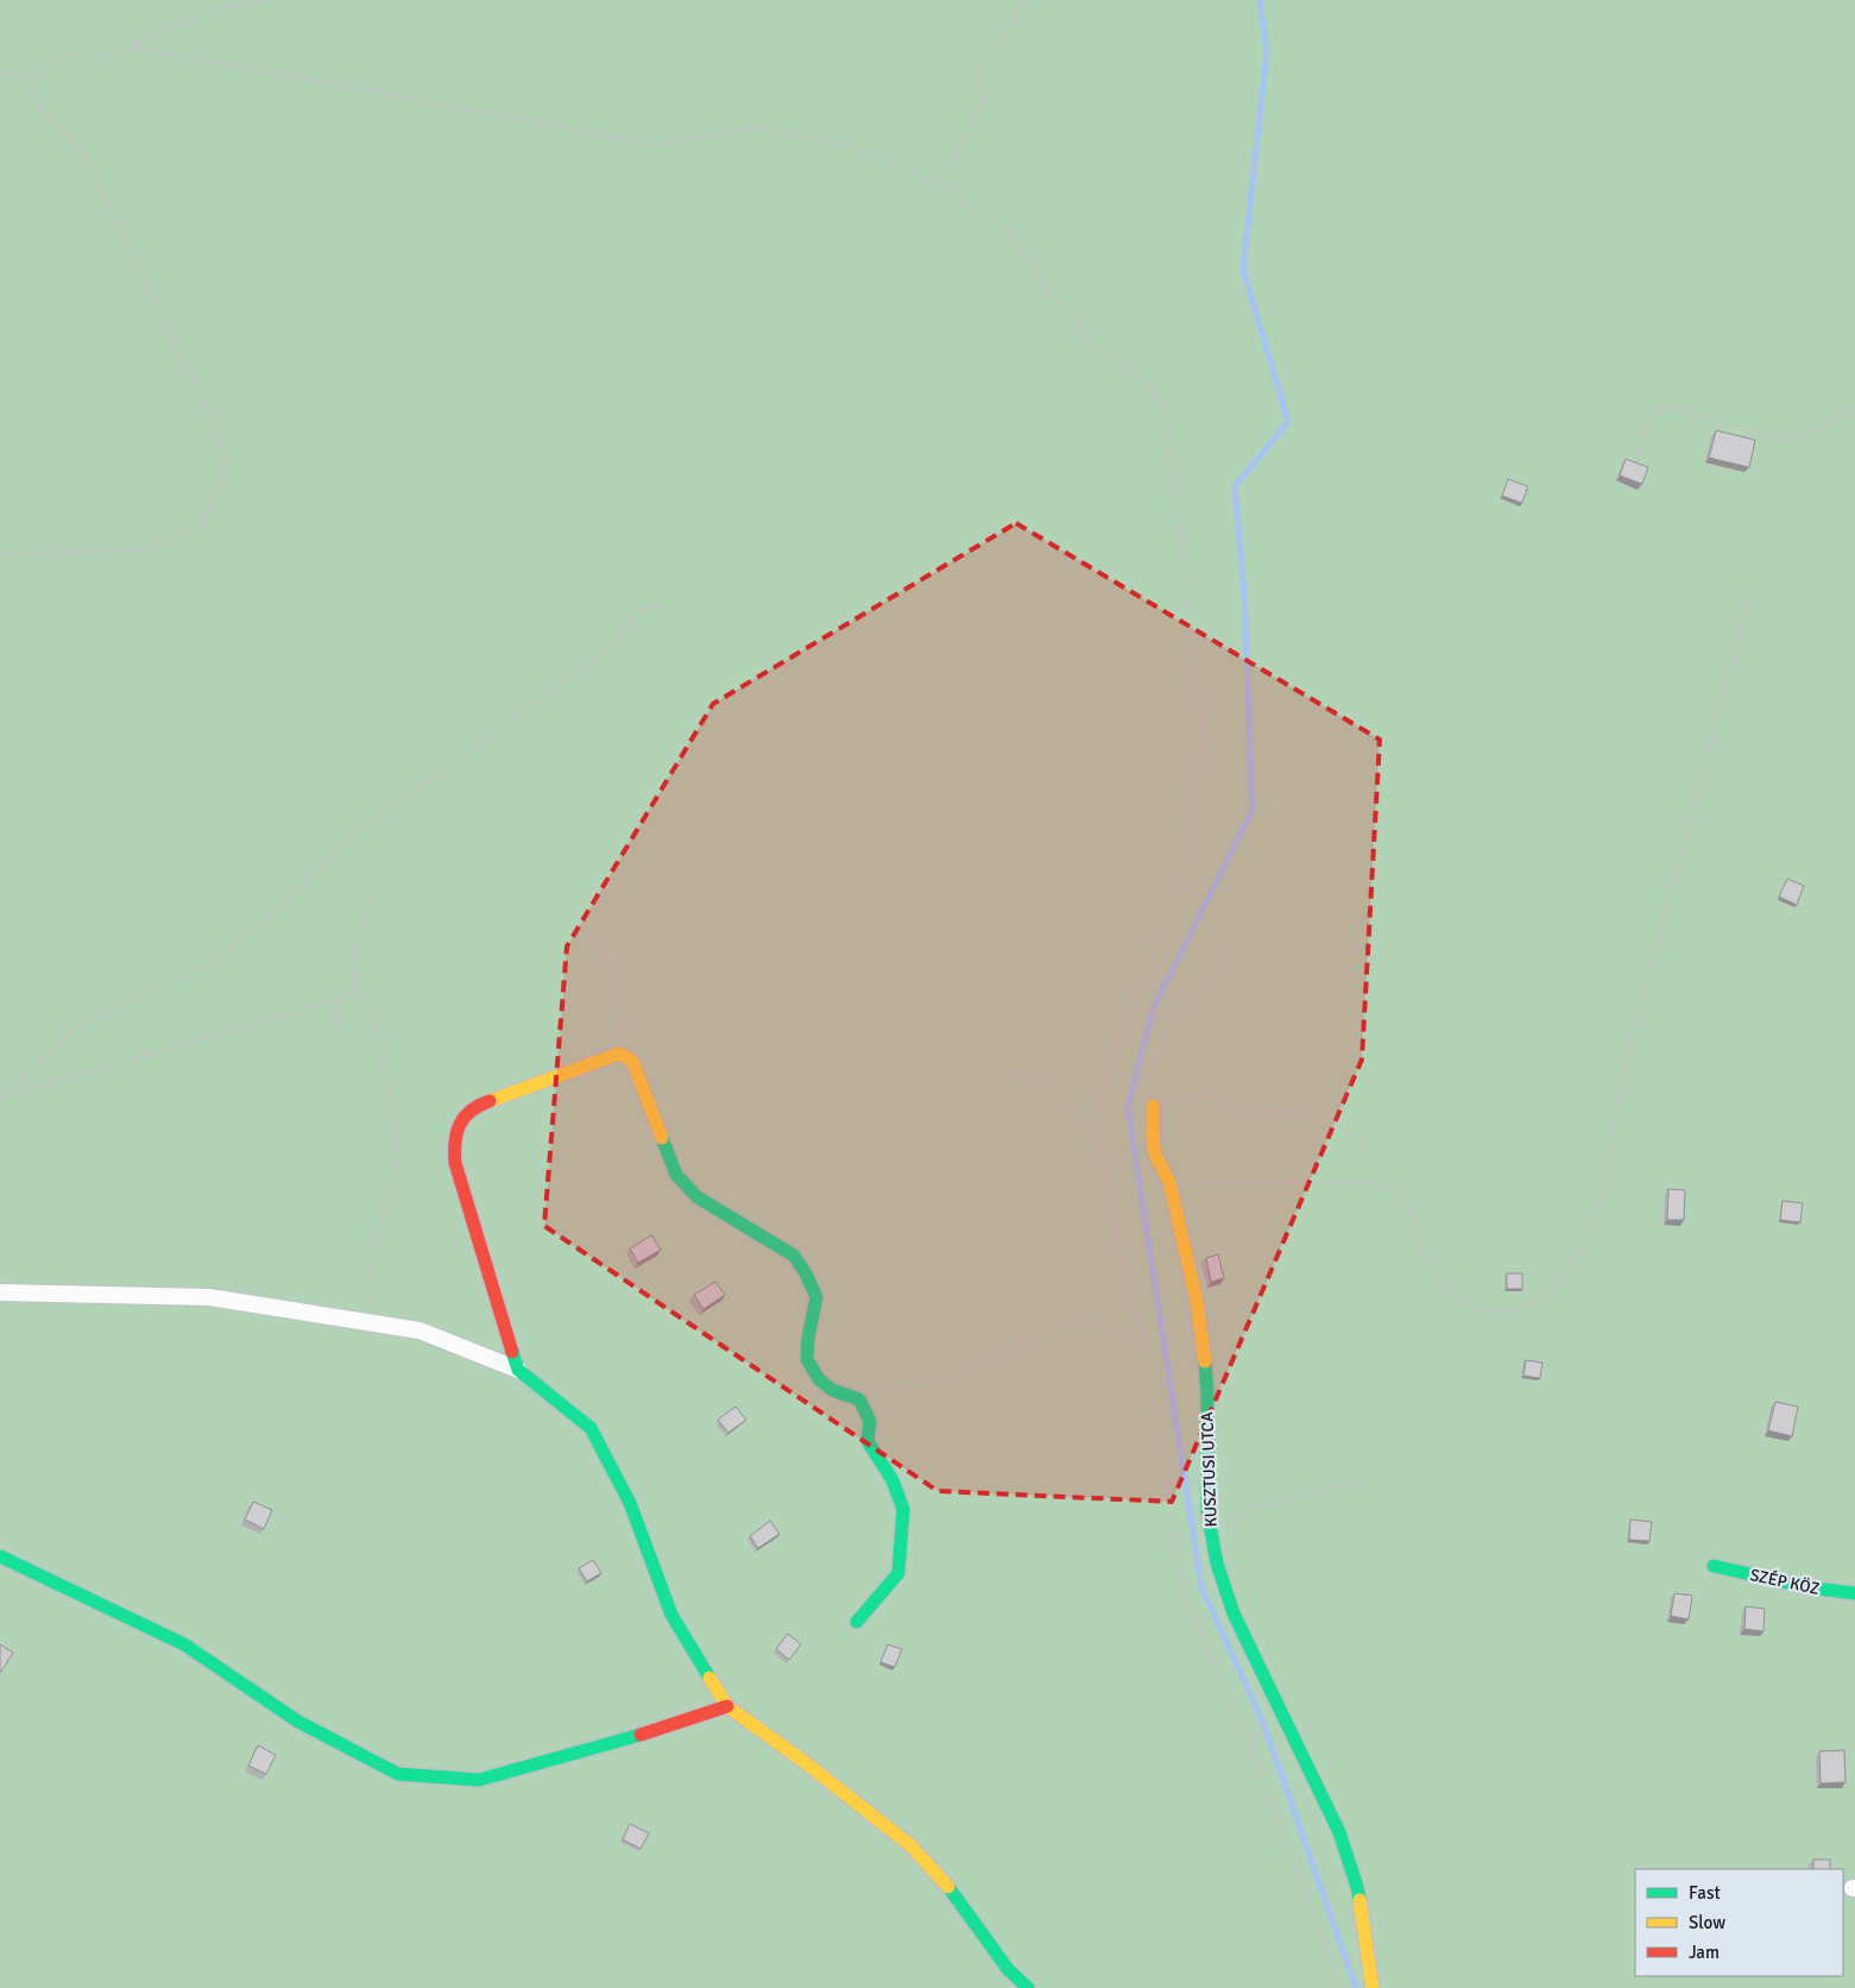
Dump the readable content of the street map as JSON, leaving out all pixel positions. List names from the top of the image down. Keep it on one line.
{"streets":{"street":["KUSZTUSI UTCA","SZÉP KÖZ"]},"legend":["Fast","Slow","Jam"]}
